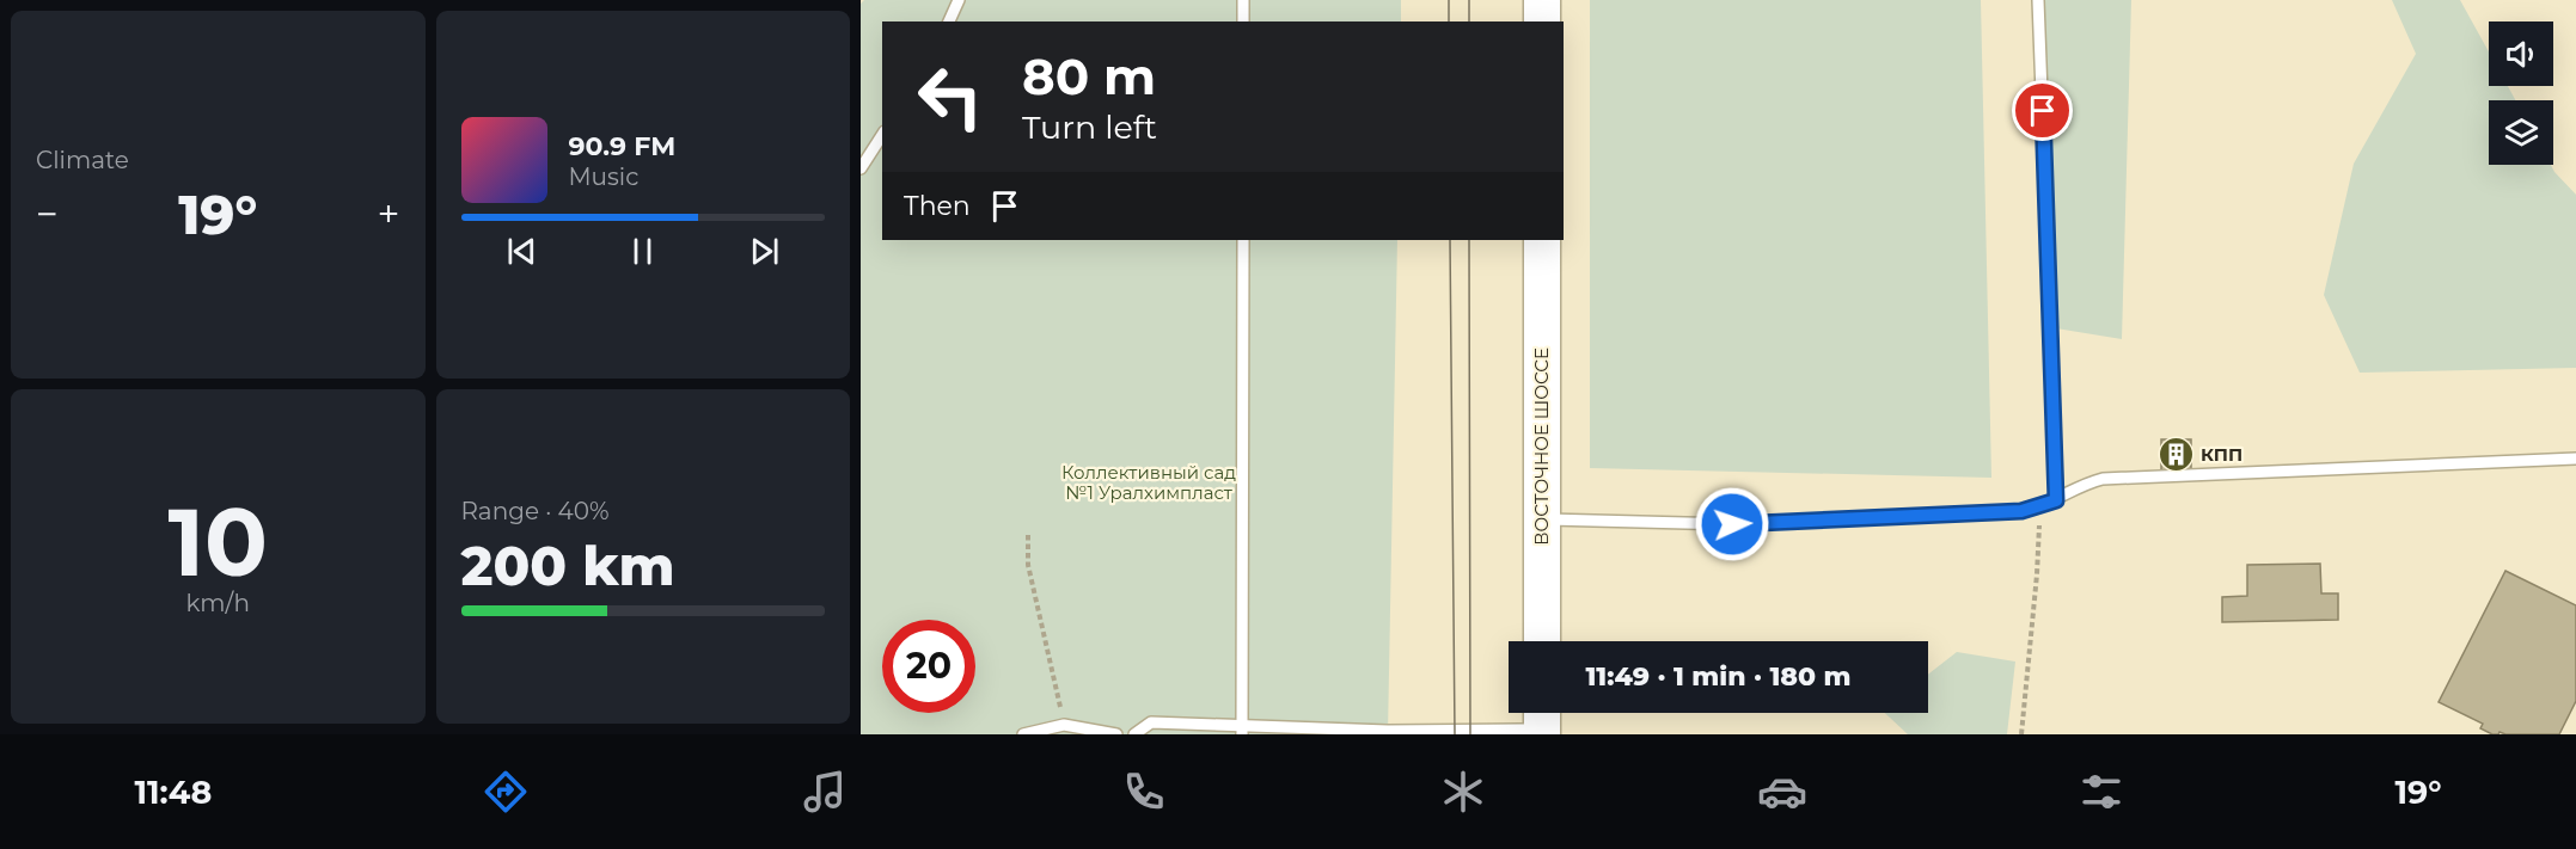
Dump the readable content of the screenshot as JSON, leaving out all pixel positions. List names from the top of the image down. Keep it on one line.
{"streets":{"main road":["ВОСТОЧНОЕ ШОССЕ"]},"parks":["Коллективный сад №1 Уралхимпласт"],"places":{"building":["КПП"]},"page":{"tile":["Climate",["10","km/h"],["Range · 40%","200 km"]],"turn":["80 m","Turn left"],"song":["90.9 FM","Music"],"then":"Then","heat":["−","19°","+"],"limit":"20","trip":"11:49 · 1 min · 180 m","tabs":["11:48","19°"]}}
